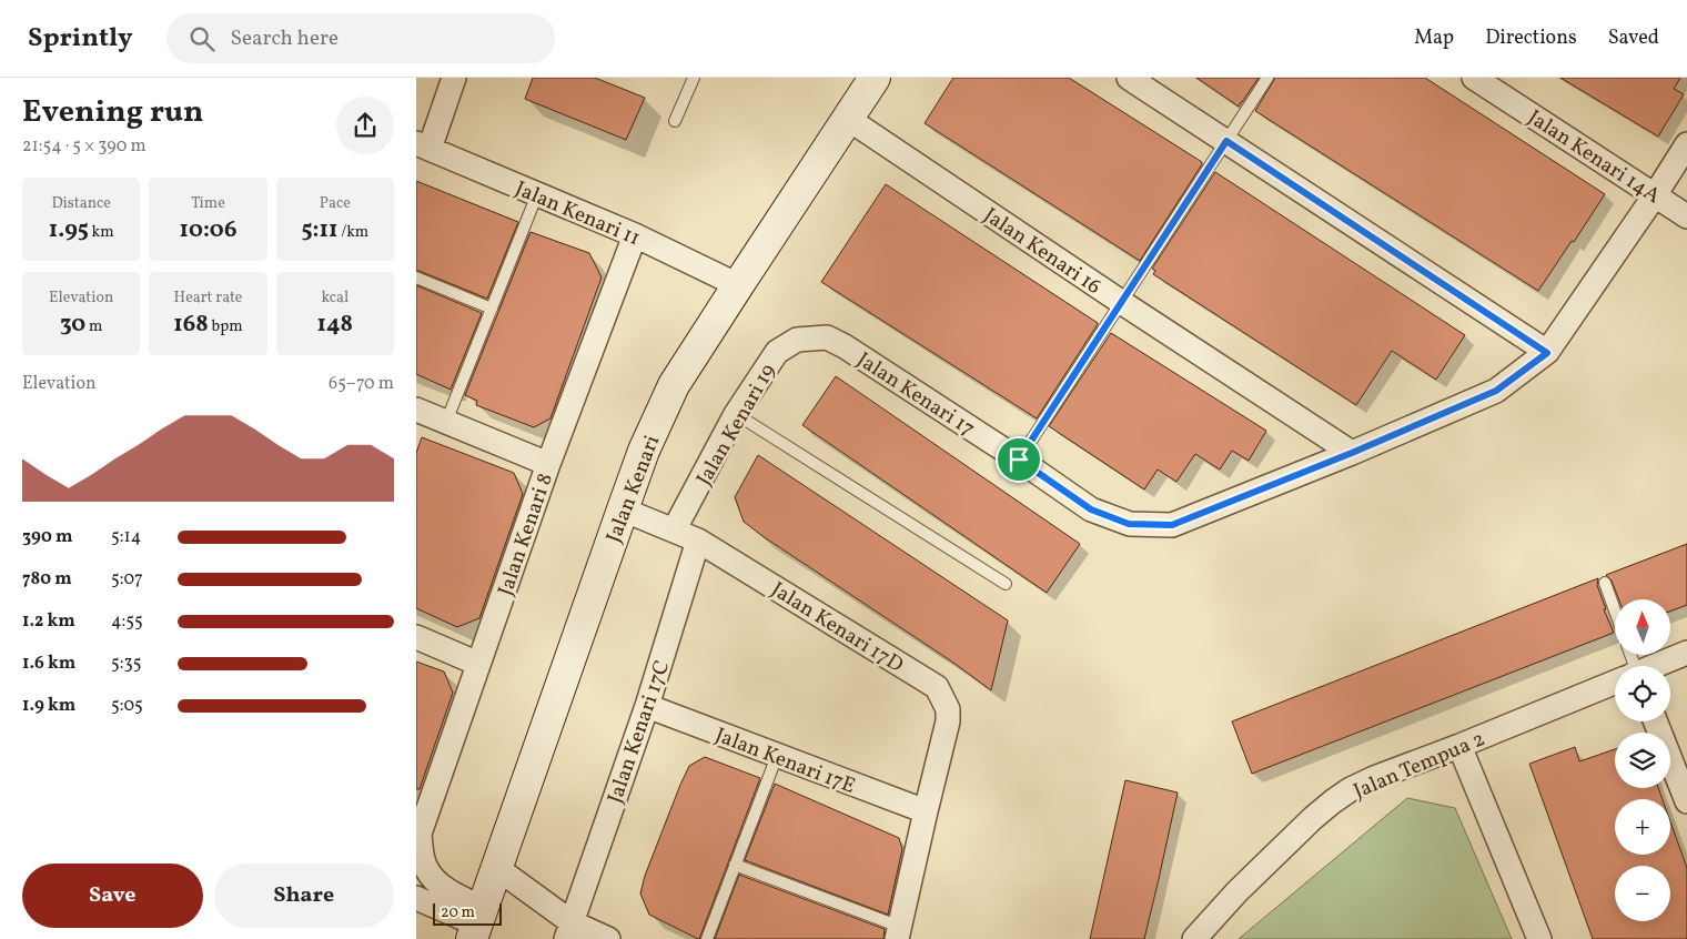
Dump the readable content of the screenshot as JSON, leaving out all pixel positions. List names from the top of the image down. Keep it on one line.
{"streets":{"street":["Jalan Kenari 14A","Jalan Kenari 11","Jalan Kenari 16","Jalan Kenari 17","Jalan Kenari 19","Jalan Kenari","Jalan Kenari 8","Jalan Kenari 17D","Jalan Kenari 17C","Jalan Kenari 17E","Jalan Tempua 2"]},"crossings":[["Jalan Kenari 14A","Jalan Kenari 17"],["Jalan Kenari 11","Jalan Kenari"],["Jalan Kenari 11","Jalan Kenari 8"],["Jalan Kenari 16","Jalan Kenari 17"],["Jalan Kenari 16","Jalan Kenari"],["Jalan Kenari 17","Jalan Kenari 19"],["Jalan Kenari 19","Jalan Kenari 17D"],["Jalan Kenari","Jalan Kenari 8"],["Jalan Kenari","Jalan Kenari 17D"],["Jalan Kenari 17D","Jalan Kenari 17C"],["Jalan Kenari 17D","Jalan Kenari 17E"],["Jalan Kenari 17C","Jalan Kenari 17E"]],"scale_bar":"20 m","north":"top","page":{"header":"Sprintly","search":"Search here","nav":["Map","Directions","Saved"],"heading":["Evening run","21:54 · 5 × 390 m"],"stats":[["Distance","1.95 km"],["Time","10:06"],["Pace","5:11 /km"],["Elevation","30 m"],["Heart rate","168 bpm"],["kcal","148"]],"chart":["Elevation","65–70 m"],"list":[{"name":"390 m","note":"5:14"},{"name":"780 m","note":"5:07"},{"name":"1.2 km","note":"4:55"},{"name":"1.6 km","note":"5:35"},{"name":"1.9 km","note":"5:05"}],"map_buttons":["+","−"],"buttons":["Save","Share"],"scale":"20 m"}}
